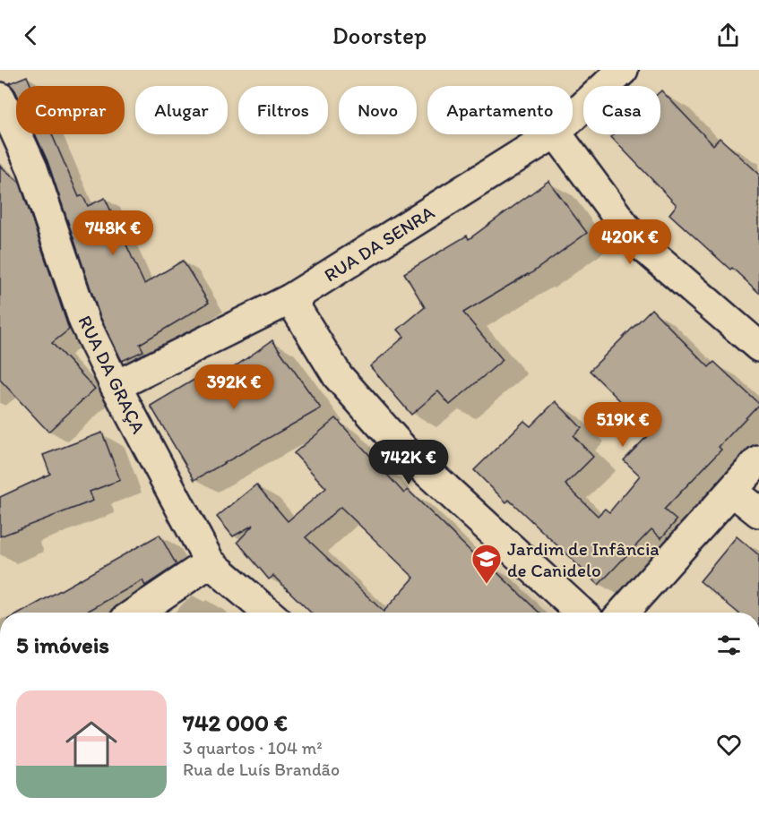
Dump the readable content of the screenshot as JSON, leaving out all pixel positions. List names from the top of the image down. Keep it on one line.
{"streets":{"street":["RUA DA SENRA","RUA DA GRAÇA"]},"crossings":[["RUA DA SENRA","RUA DA GRAÇA"]],"places":{"school or university":["Jardim de Infância de Canidelo"]},"page":{"header":"Doorstep","chip":["Comprar","Alugar","Filtros","Novo","Apartamento","Casa"],"price":["748K €","420K €","392K €","519K €","742K €"],"heading":"5 imóveis","list":[{"name":"742 000 €","note":"3 quartos · 104 m² · Rua de Luís Brandão"}]}}
